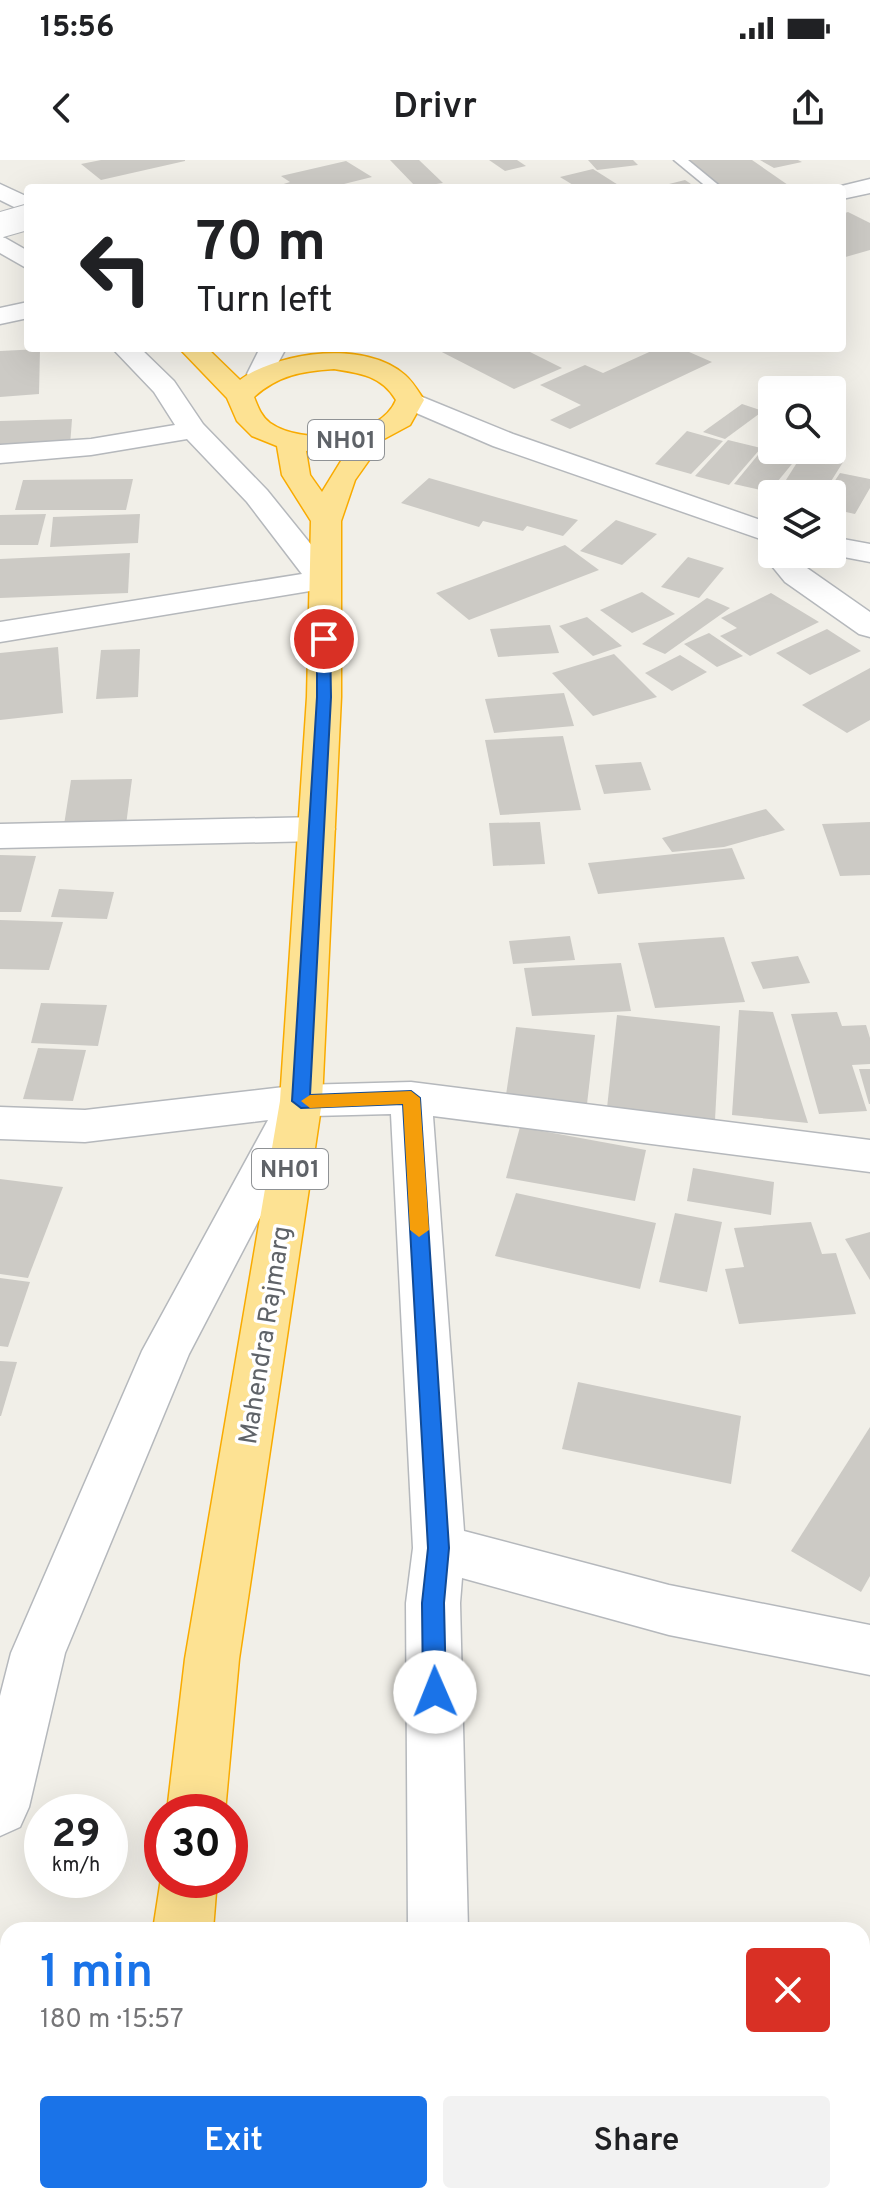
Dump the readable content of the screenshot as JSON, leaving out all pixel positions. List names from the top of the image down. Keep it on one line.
{"streets":{"highway":["NH01","Mahendra Rajmarg"]},"crossings":[["NH01","Mahendra Rajmarg"]],"page":{"status":"15:56","header":"Drivr","turn":["70 m","Turn left"],"speed":"29 km/h","limit":"30","heading":["1 min","180 m · 15:57"],"buttons":["Exit","Share"]}}
